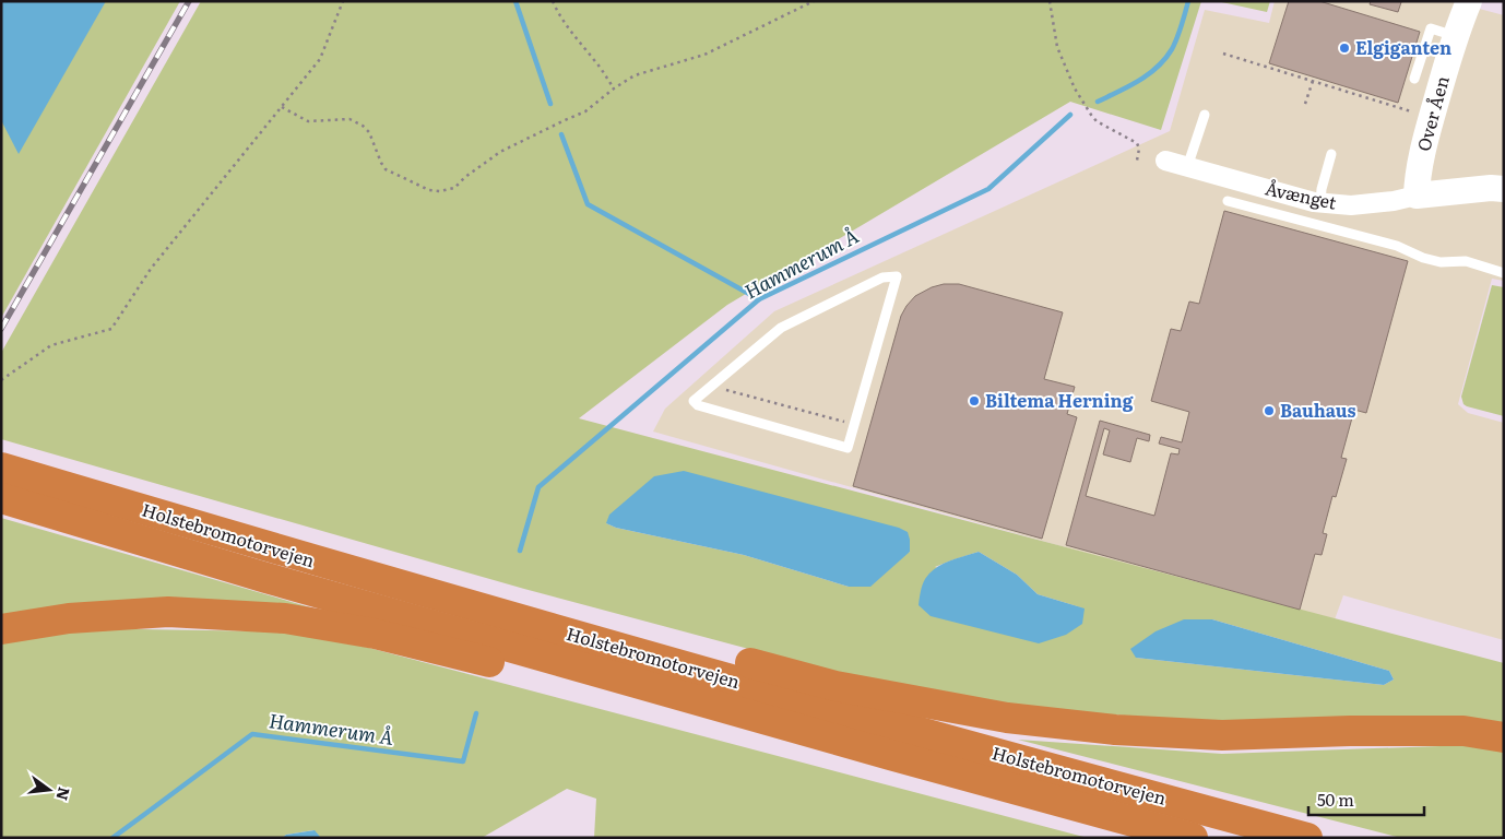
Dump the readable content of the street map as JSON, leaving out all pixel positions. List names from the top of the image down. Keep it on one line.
{"streets":{"highway":["Holstebromotorvejen"],"street":["Over Åen","Åvænget"]},"crossings":[["Over Åen","Åvænget"]],"water":["Hammerum Å"],"places":["Elgiganten","Biltema Herning","Bauhaus"],"scale_bar":"50 m","north":"right"}
